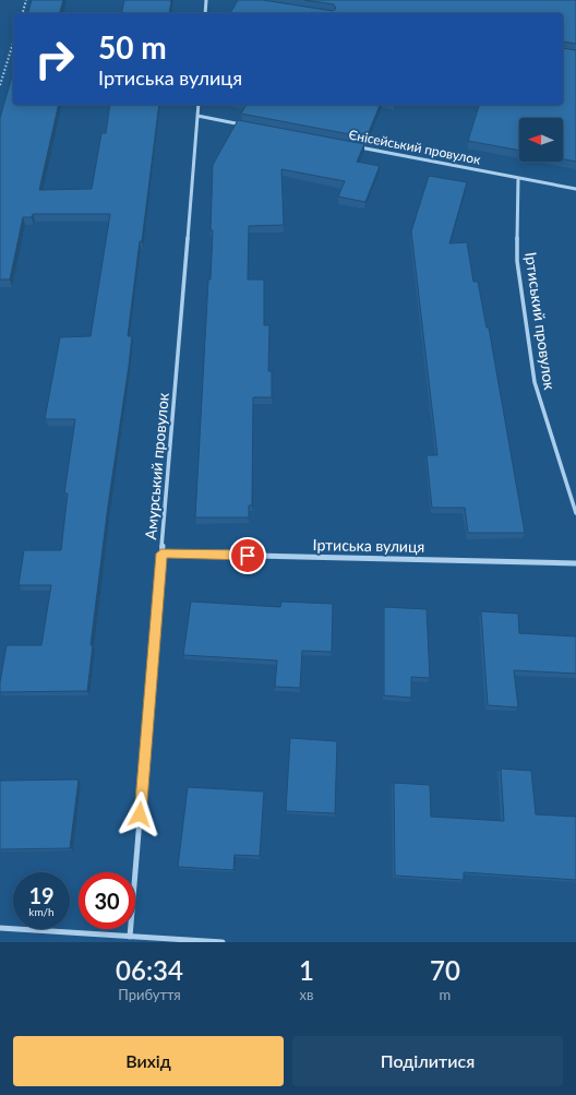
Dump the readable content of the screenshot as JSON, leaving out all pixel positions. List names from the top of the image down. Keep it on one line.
{"streets":{"street":["Єнісейський провулок","Іртиський провулок","Амурський провулок","Іртиська вулиця"]},"crossings":[["Єнісейський провулок","Іртиський провулок"],["Амурський провулок","Іртиська вулиця"]],"north":"left","page":{"turn":["50 m","Іртиська вулиця"],"speed":"19 km/h","limit":"30","eta":["06:34","Прибуття","1","хв","70","m"],"buttons":["Вихід","Поділитися"]}}
